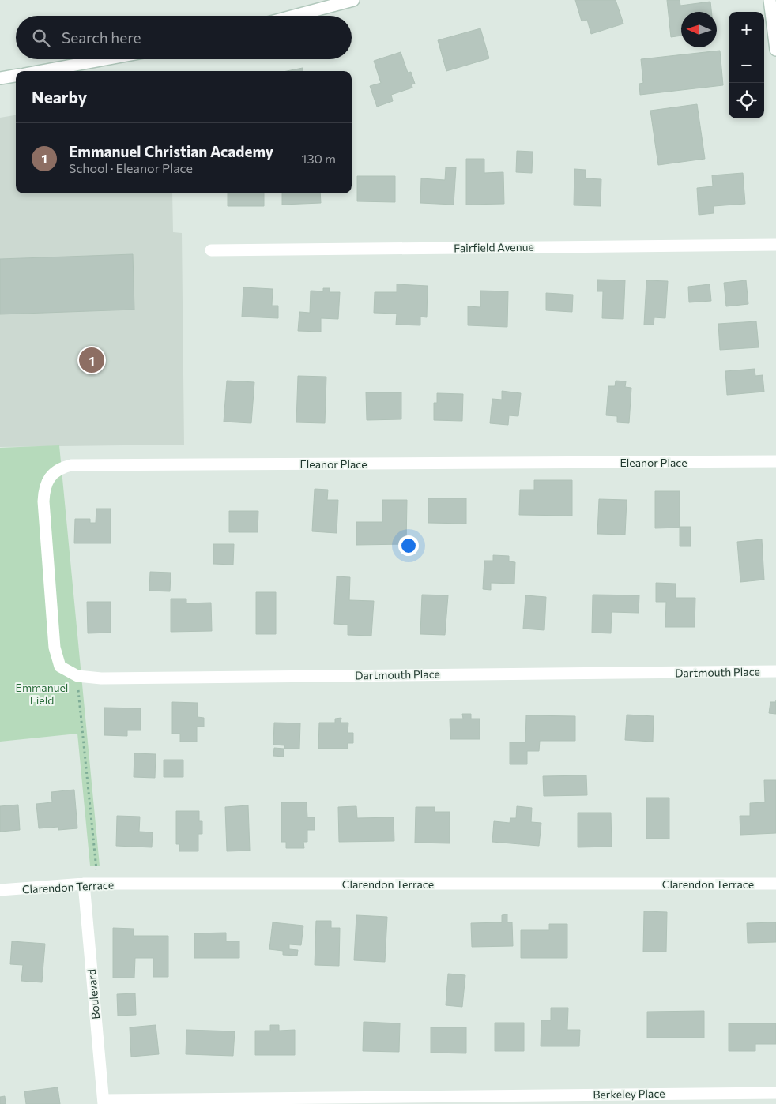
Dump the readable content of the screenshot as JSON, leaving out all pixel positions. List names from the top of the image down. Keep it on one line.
{"streets":{"street":["Fairfield Avenue","Eleanor Place","Dartmouth Place","Clarendon Terrace","Boulevard","Berkeley Place"]},"crossings":[["Eleanor Place","Dartmouth Place"],["Clarendon Terrace","Boulevard"],["Boulevard","Berkeley Place"]],"parks":["Emmanuel Field"],"north":"left","page":{"map_buttons":["+","−"],"search":"Search here","heading":"Nearby","list":[{"mark":"1","name":"Emmanuel Christian Academy","note":"School · Eleanor Place","value":"130 m"}],"pins":"1"}}
